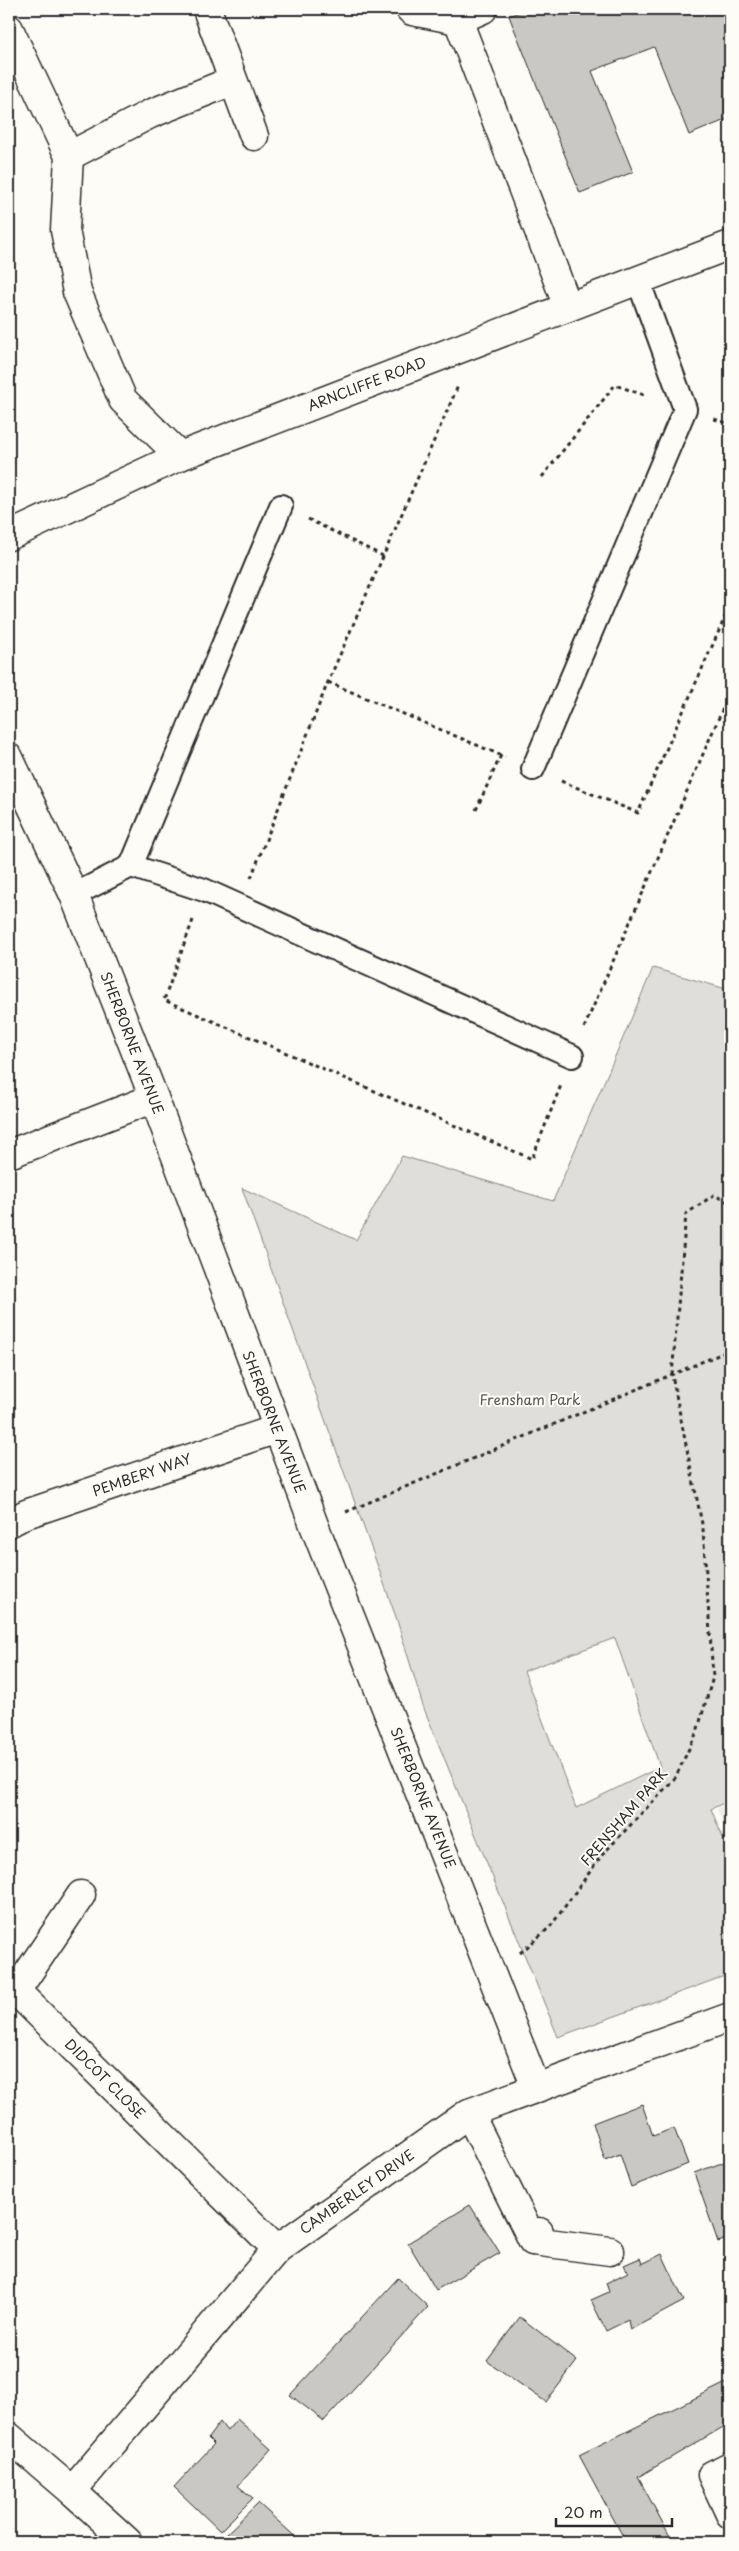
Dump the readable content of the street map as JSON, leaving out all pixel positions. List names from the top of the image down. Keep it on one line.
{"streets":{"street":["ARNCLIFFE ROAD","SHERBORNE AVENUE","PEMBERY WAY","DIDCOT CLOSE","CAMBERLEY DRIVE"],"path":["FRENSHAM PARK"]},"crossings":[["SHERBORNE AVENUE","PEMBERY WAY"],["SHERBORNE AVENUE","FRENSHAM PARK"],["SHERBORNE AVENUE","CAMBERLEY DRIVE"],["DIDCOT CLOSE","CAMBERLEY DRIVE"]],"parks":["Frensham Park"],"scale_bar":"20 m"}
